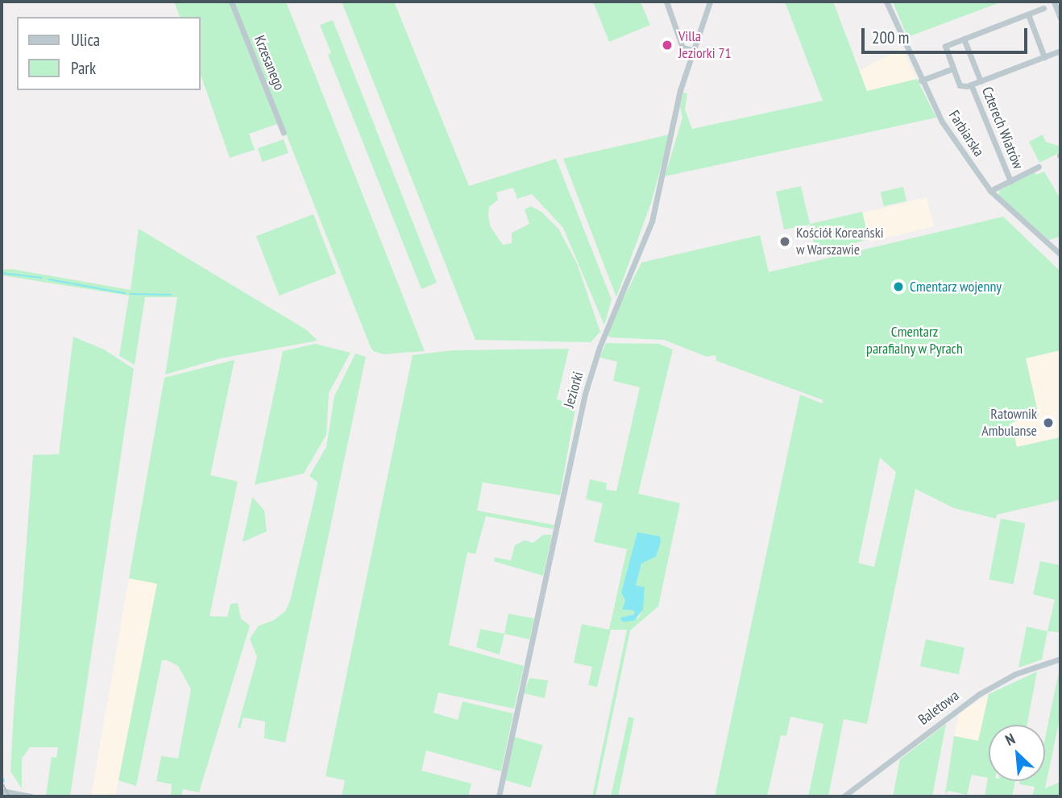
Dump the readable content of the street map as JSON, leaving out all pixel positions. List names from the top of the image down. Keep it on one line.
{"streets":{"street":["Krzesanego","Czterech Wiatrów","Farbiarska","Jeziorki","Baletowa"]},"parks":["Cmentarz parafialny w Pyrach"],"places":["Villa Jeziorki 71","Kościół Koreański w Warszawie","Cmentarz wojenny","Ratownik Ambulanse"],"legend":["Ulica","Park"],"scale_bar":"200 m","north":"top left"}
